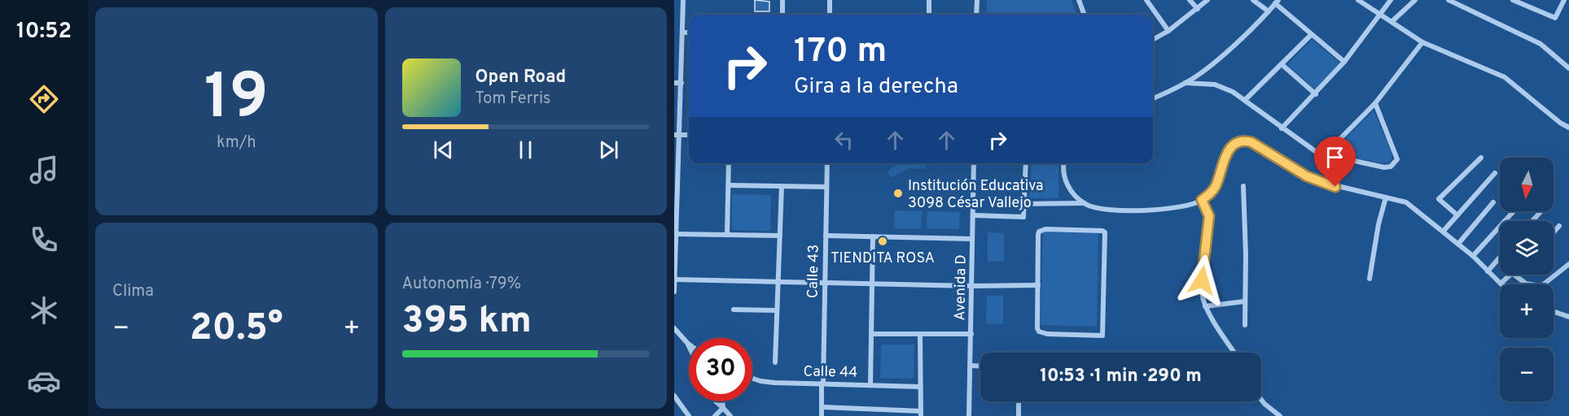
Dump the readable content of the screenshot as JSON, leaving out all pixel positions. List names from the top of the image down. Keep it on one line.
{"streets":{"street":["Calle 43","Avenida D","Calle 44"]},"crossings":[["Calle 43","Calle 44"]],"places":["Institución Educativa 3098 César Vallejo","TIENDITA ROSA"],"north":"bottom","page":{"tabs":"10:52","tile":[["19","km/h"],"Clima",["Autonomía · 79%","395 km"]],"turn":["170 m","Gira a la derecha"],"song":["Open Road","Tom Ferris"],"map_buttons":["+","−"],"heat":["−","20.5°","+"],"limit":"30","trip":"10:53 · 1 min · 290 m"}}
